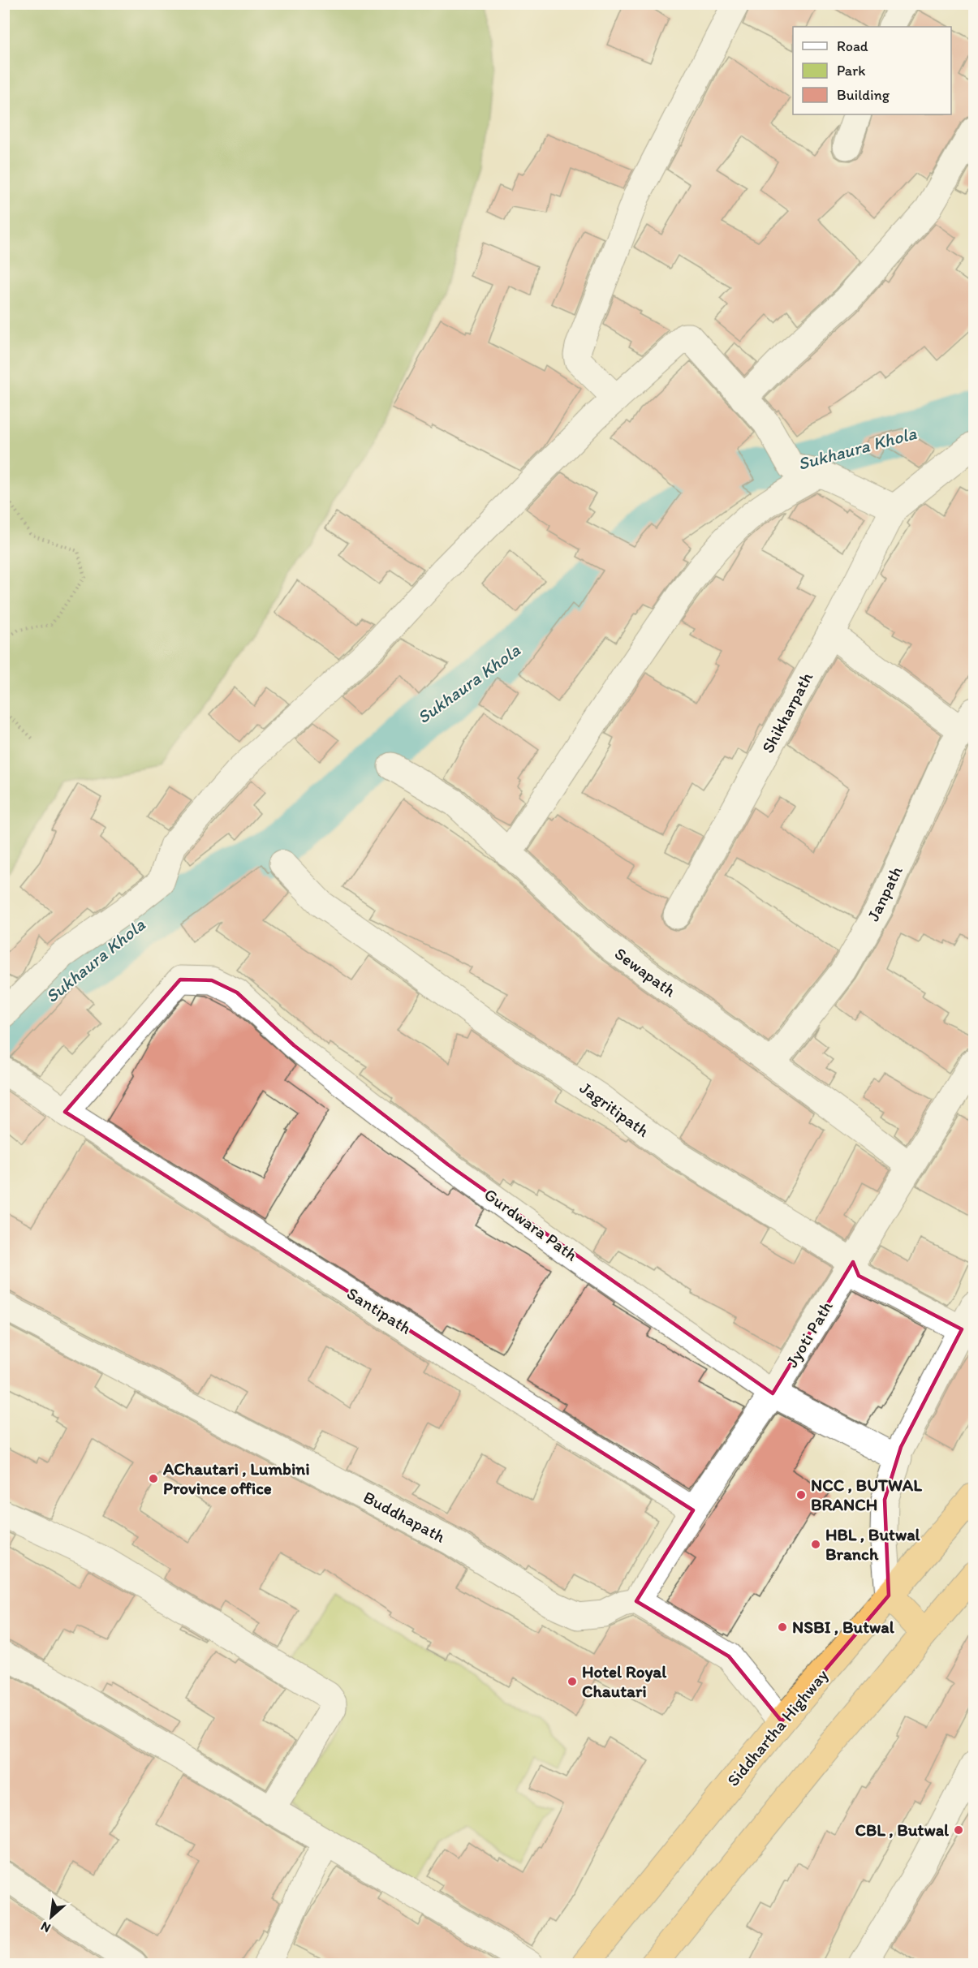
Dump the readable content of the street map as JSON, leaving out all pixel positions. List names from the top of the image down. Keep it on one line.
{"streets":{"highway":["Siddhartha Highway"],"street":["Shikharpath","Janpath","Sewapath","Jagritipath","Gurdwara Path","Santipath","Jyoti Path","Buddhapath"]},"crossings":[["Janpath","Sewapath"],["Sewapath","Jyoti Path"],["Jagritipath","Jyoti Path"],["Gurdwara Path","Santipath"],["Gurdwara Path","Jyoti Path"],["Santipath","Jyoti Path"],["Jyoti Path","Buddhapath"]],"water":["Sukhaura Khola"],"places":["AChautari , Lumbini Province office","NCC , BUTWAL BRANCH","HBL , Butwal Branch","NSBI , Butwal","Hotel Royal Chautari","CBL , Butwal"],"legend":["Road","Park","Building"],"north":"bottom left"}
